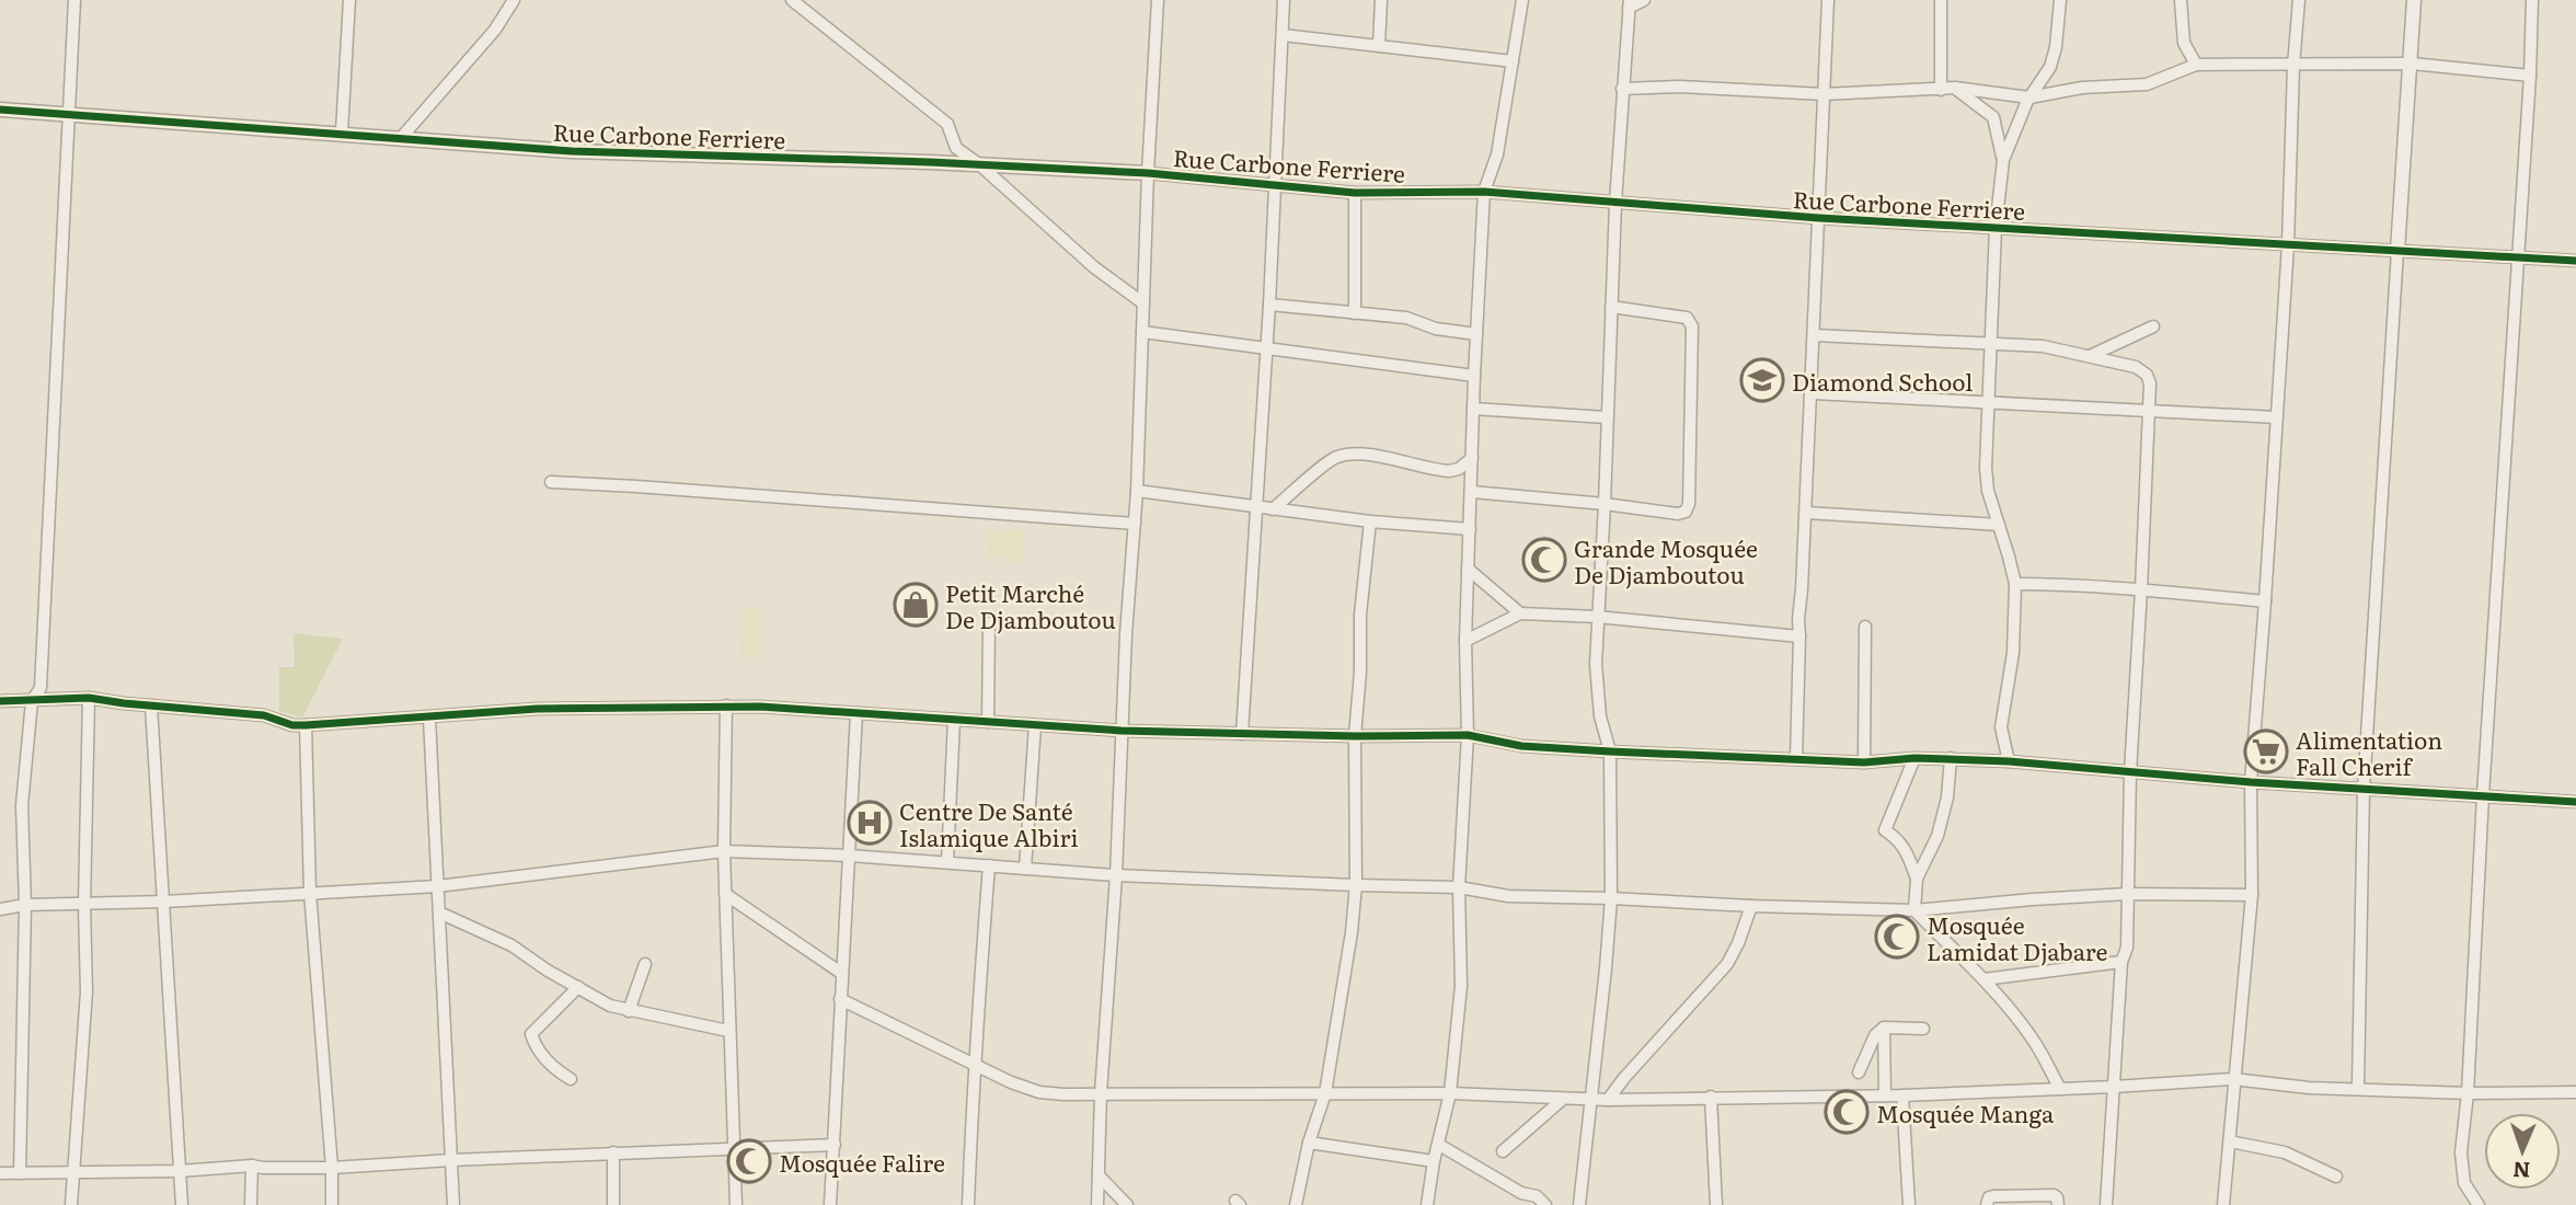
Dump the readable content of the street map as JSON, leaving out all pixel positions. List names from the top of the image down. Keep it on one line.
{"streets":{"street":["Rue Carbone Ferriere"]},"places":{"school or university":["Diamond School"],"mosque":["Grande Mosquée De Djamboutou","Mosquée Lamidat Djabare","Mosquée Manga","Mosquée Falire"],"shop":["Petit Marché De Djamboutou"],"supermarket":["Alimentation Fall Cherif"],"hospital":["Centre De Santé Islamique Albiri"]},"north":"bottom"}
